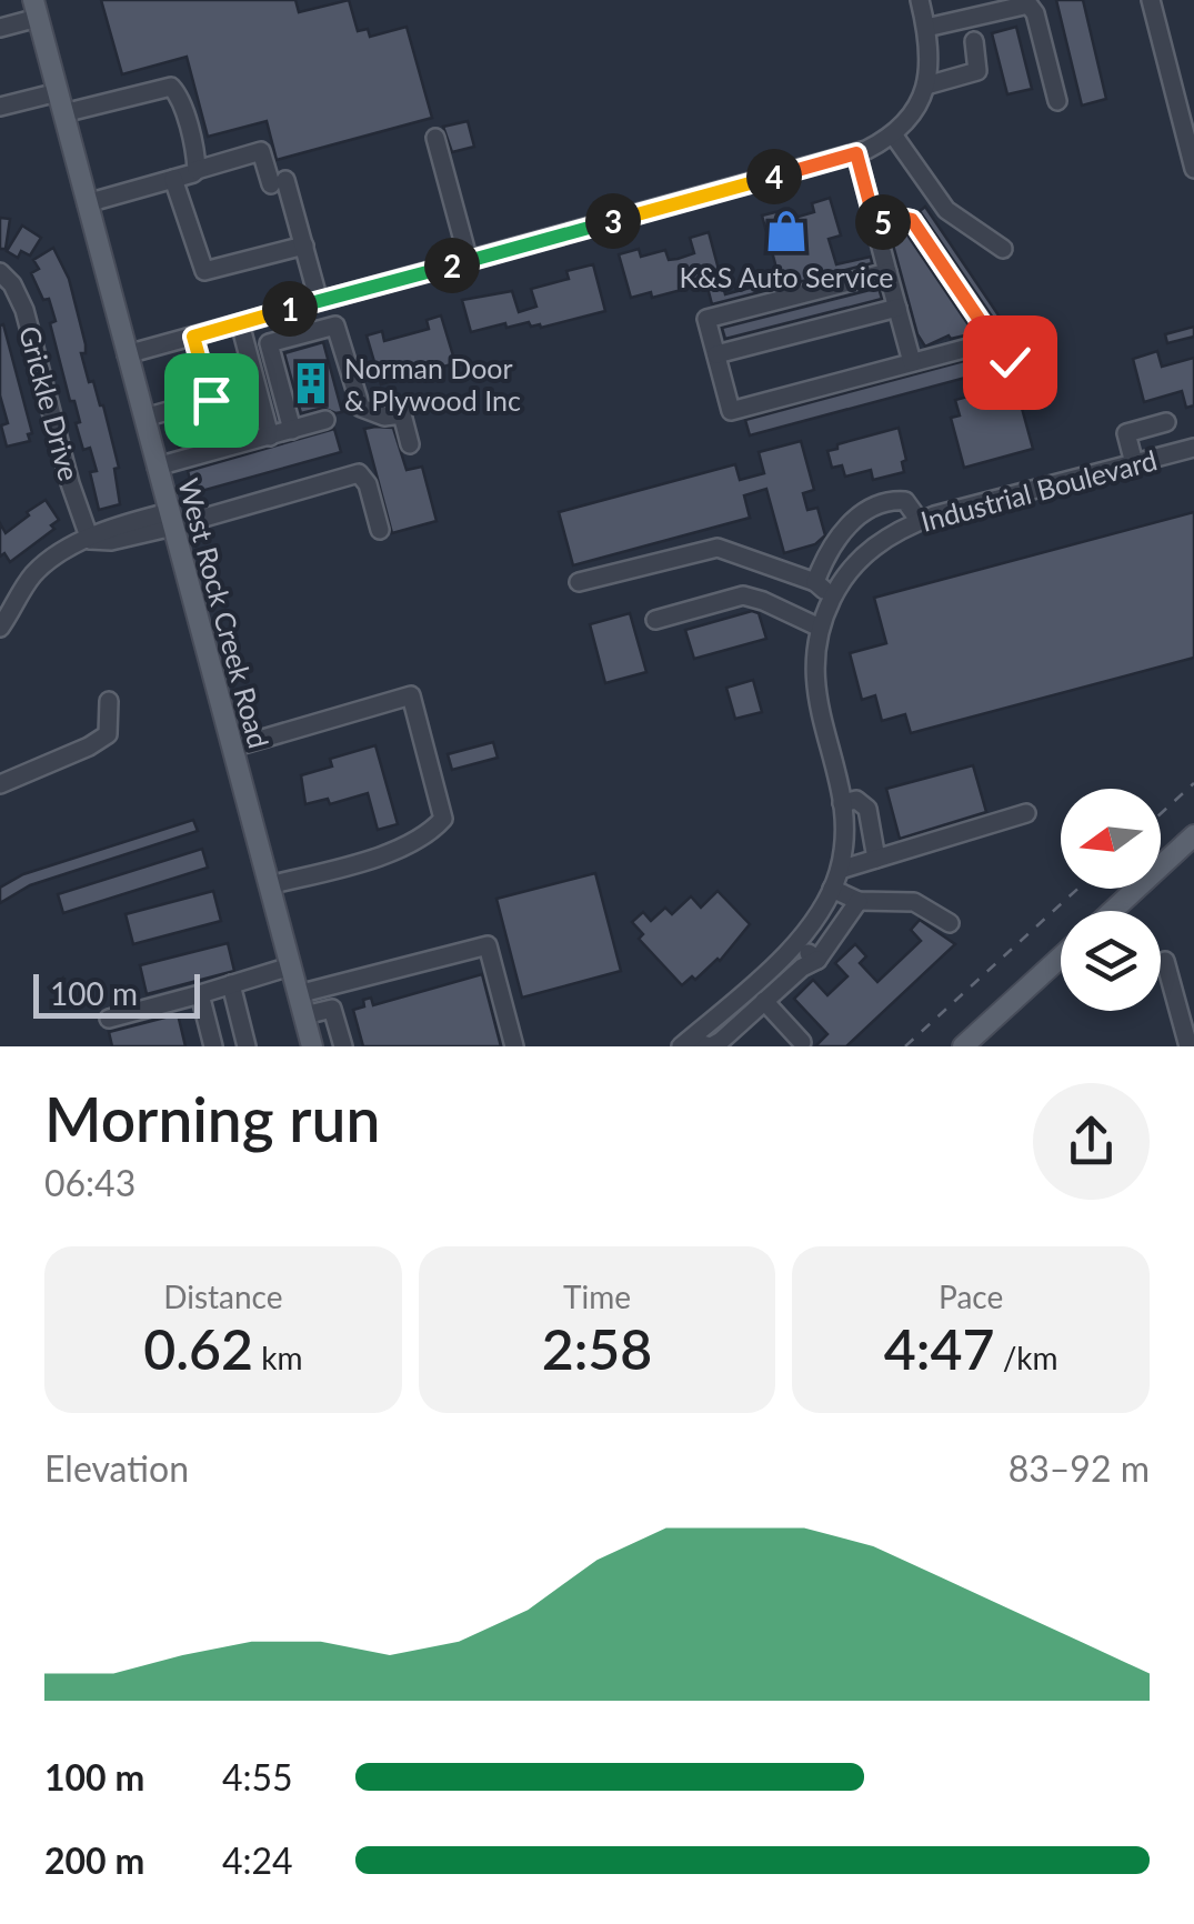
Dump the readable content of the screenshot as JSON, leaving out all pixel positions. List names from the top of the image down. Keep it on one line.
{"streets":{"main road":["West Rock Creek Road"],"street":["Grickle Drive","Industrial Boulevard"]},"places":{"shop":["K&S Auto Service"],"building":["Norman Door & Plywood Inc"]},"scale_bar":"100 m","north":"left","page":{"pins":["4","3","5","2","1"],"scale":"100 m","heading":["Morning run","06:43"],"stats":[["Distance","0.62 km"],["Time","2:58"],["Pace","4:47 /km"]],"chart":["Elevation","83–92 m"],"list":[{"name":"100 m","note":"4:55"},{"name":"200 m","note":"4:24"}]}}
